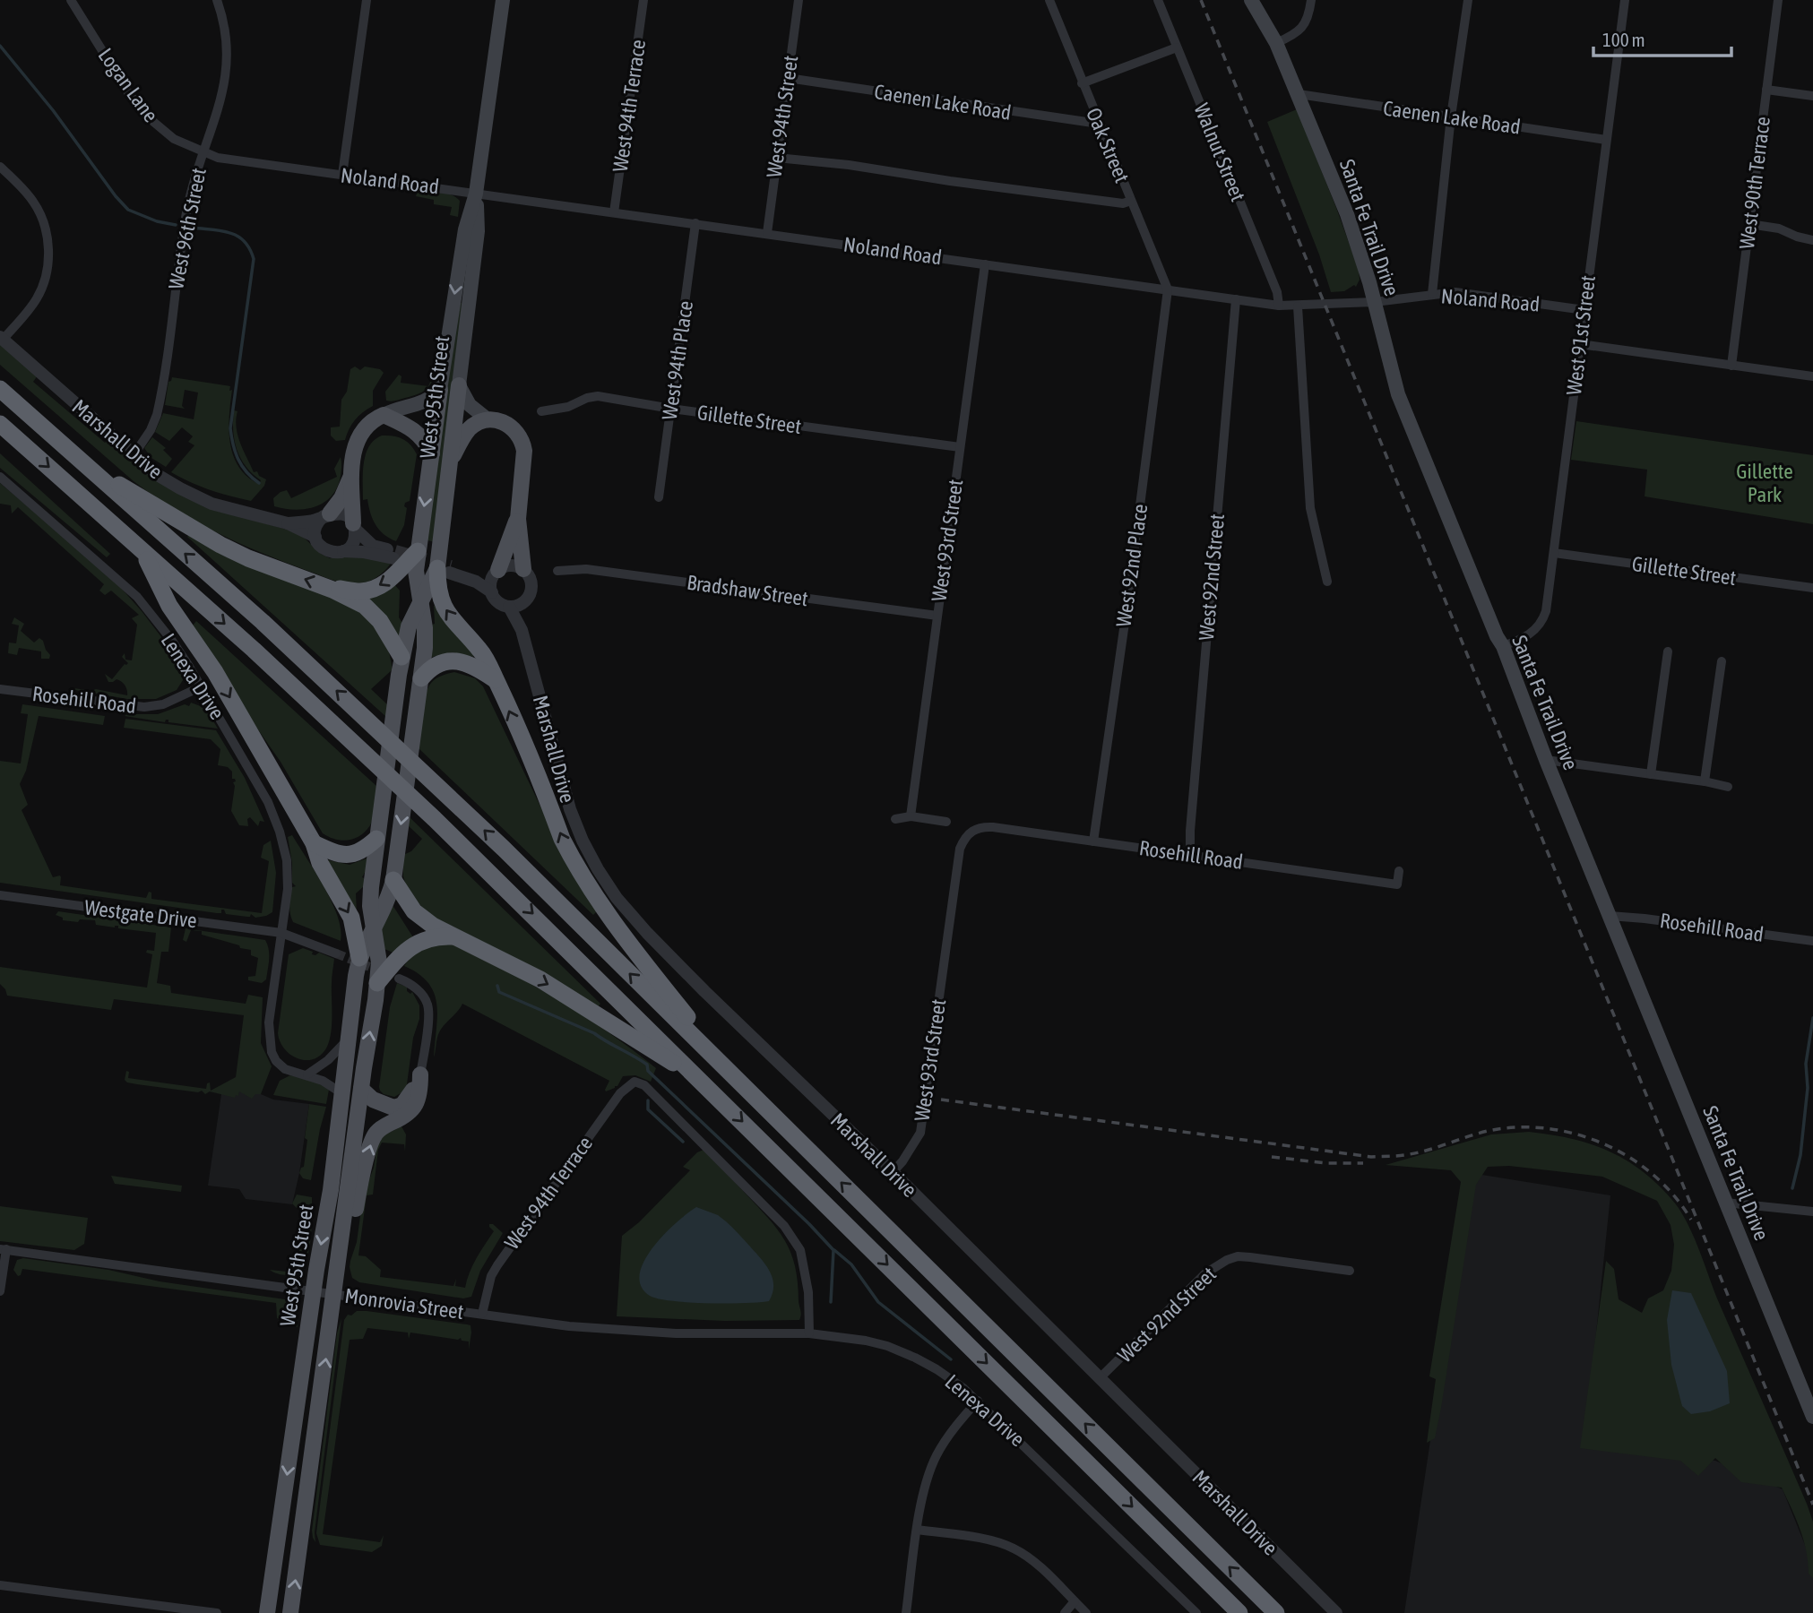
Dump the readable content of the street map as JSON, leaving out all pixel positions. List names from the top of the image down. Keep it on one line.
{"streets":{"main road":["Santa Fe Trail Drive","West 95th Street"],"street":["Logan Lane","Caenen Lake Road","West 94th Terrace","West 94th Street","Oak Street","Walnut Street","Noland Road","West 90th Terrace","West 96th Street","West 91st Street","West 94th Place","Gillette Street","Marshall Drive","West 93rd Street","West 92nd Place","West 92nd Street","Bradshaw Street","Lenexa Drive","Rosehill Road","Westgate Drive","Monrovia Street"]},"crossings":[["Logan Lane","Noland Road"],["Logan Lane","West 96th Street"],["Caenen Lake Road","West 94th Street"],["Caenen Lake Road","Oak Street"],["Caenen Lake Road","Santa Fe Trail Drive"],["Caenen Lake Road","West 91st Street"],["West 94th Terrace","Noland Road"],["West 94th Terrace","Lenexa Drive"],["West 94th Terrace","Monrovia Street"],["West 94th Street","Noland Road"],["Oak Street","Noland Road"],["Oak Street","West 92nd Place"],["Walnut Street","Noland Road"],["Noland Road","Santa Fe Trail Drive"],["Noland Road","West 96th Street"],["Noland Road","West 91st Street"],["Noland Road","West 94th Place"],["Noland Road","West 95th Street"],["Noland Road","West 93rd Street"],["Noland Road","West 92nd Place"],["Noland Road","West 92nd Street"],["Santa Fe Trail Drive","West 91st Street"],["Santa Fe Trail Drive","Rosehill Road"],["West 96th Street","Marshall Drive"],["West 91st Street","Gillette Street"],["West 94th Place","Gillette Street"],["West 95th Street","Lenexa Drive"],["West 95th Street","Monrovia Street"],["Gillette Street","West 93rd Street"],["Marshall Drive","West 93rd Street"],["Marshall Drive","West 92nd Street"],["West 93rd Street","Bradshaw Street"],["West 93rd Street","Rosehill Road"],["West 92nd Place","Rosehill Road"],["West 92nd Street","Rosehill Road"],["Lenexa Drive","Rosehill Road"],["Lenexa Drive","Westgate Drive"],["Lenexa Drive","Monrovia Street"]],"parks":["Gillette Park"],"scale_bar":"100 m"}
